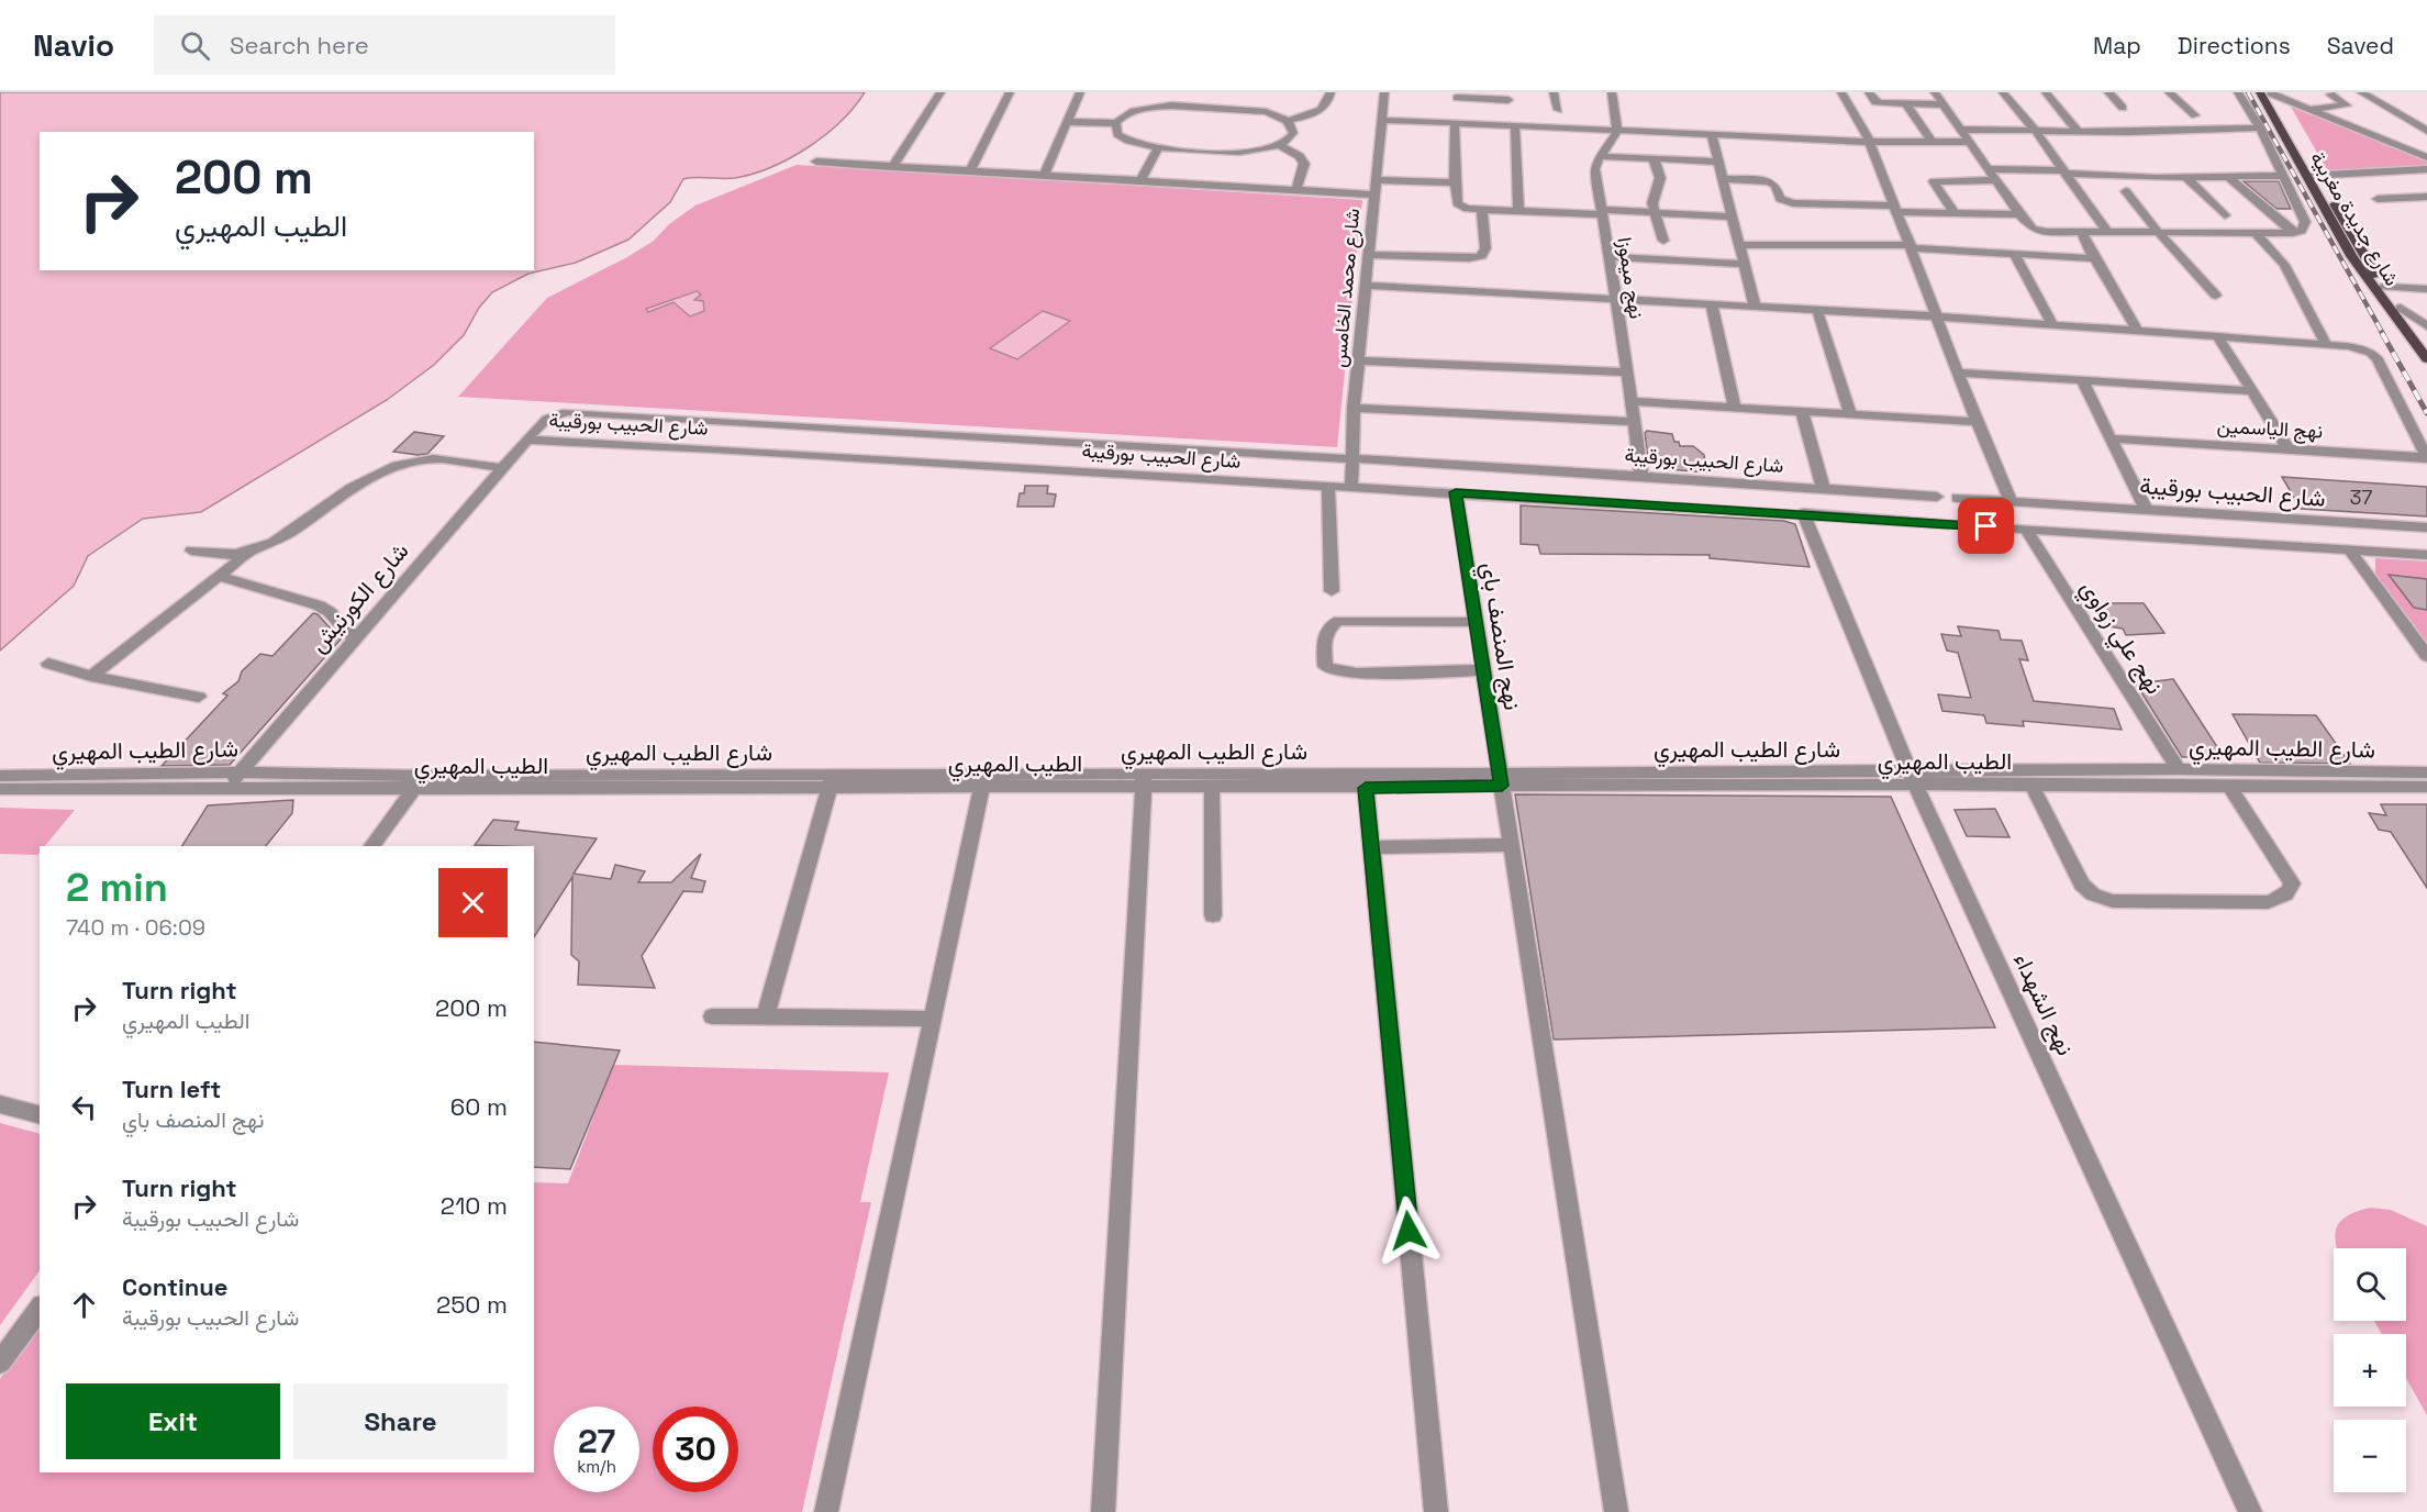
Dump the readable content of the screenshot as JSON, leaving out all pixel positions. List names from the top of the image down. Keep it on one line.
{"streets":{"main road":["شارع جديدة مغربية"],"street":["نهج ميموزا","شارع محمد الخامس","شارع الحبيب بورقيبة","نهج الياسمين","شارع الكورنيش","نهج المنصف باي","نهج علي زواوي","شارع الطيب المهيري","الطيب المهيري","نهج الشهداء"]},"crossings":[["نهج ميموزا","شارع الحبيب بورقيبة"],["شارع محمد الخامس","شارع الحبيب بورقيبة"],["شارع الحبيب بورقيبة","شارع الكورنيش"],["شارع الحبيب بورقيبة","نهج المنصف باي"],["شارع الحبيب بورقيبة","نهج الشهداء"],["شارع الكورنيش","شارع الطيب المهيري"],["شارع الكورنيش","الطيب المهيري"],["نهج المنصف باي","الطيب المهيري"],["نهج علي زواوي","شارع الطيب المهيري"],["شارع الطيب المهيري","الطيب المهيري"],["شارع الطيب المهيري","نهج الشهداء"],["الطيب المهيري","نهج الشهداء"]],"house_numbers":["37"],"page":{"header":"Navio","search":"Search here","nav":["Map","Directions","Saved"],"turn":["200 m","الطيب المهيري"],"heading":["2 min","740 m · 06:09"],"list":[{"name":"Turn right","note":"الطيب المهيري","value":"200 m"},{"name":"Turn left","note":"نهج المنصف باي","value":"60 m"},{"name":"Turn right","note":"شارع الحبيب بورقيبة","value":"210 m"},{"name":"Continue","note":"شارع الحبيب بورقيبة","value":"250 m"}],"map_buttons":["+","−"],"buttons":["Exit","Share"],"speed":"27 km/h","limit":"30"}}
